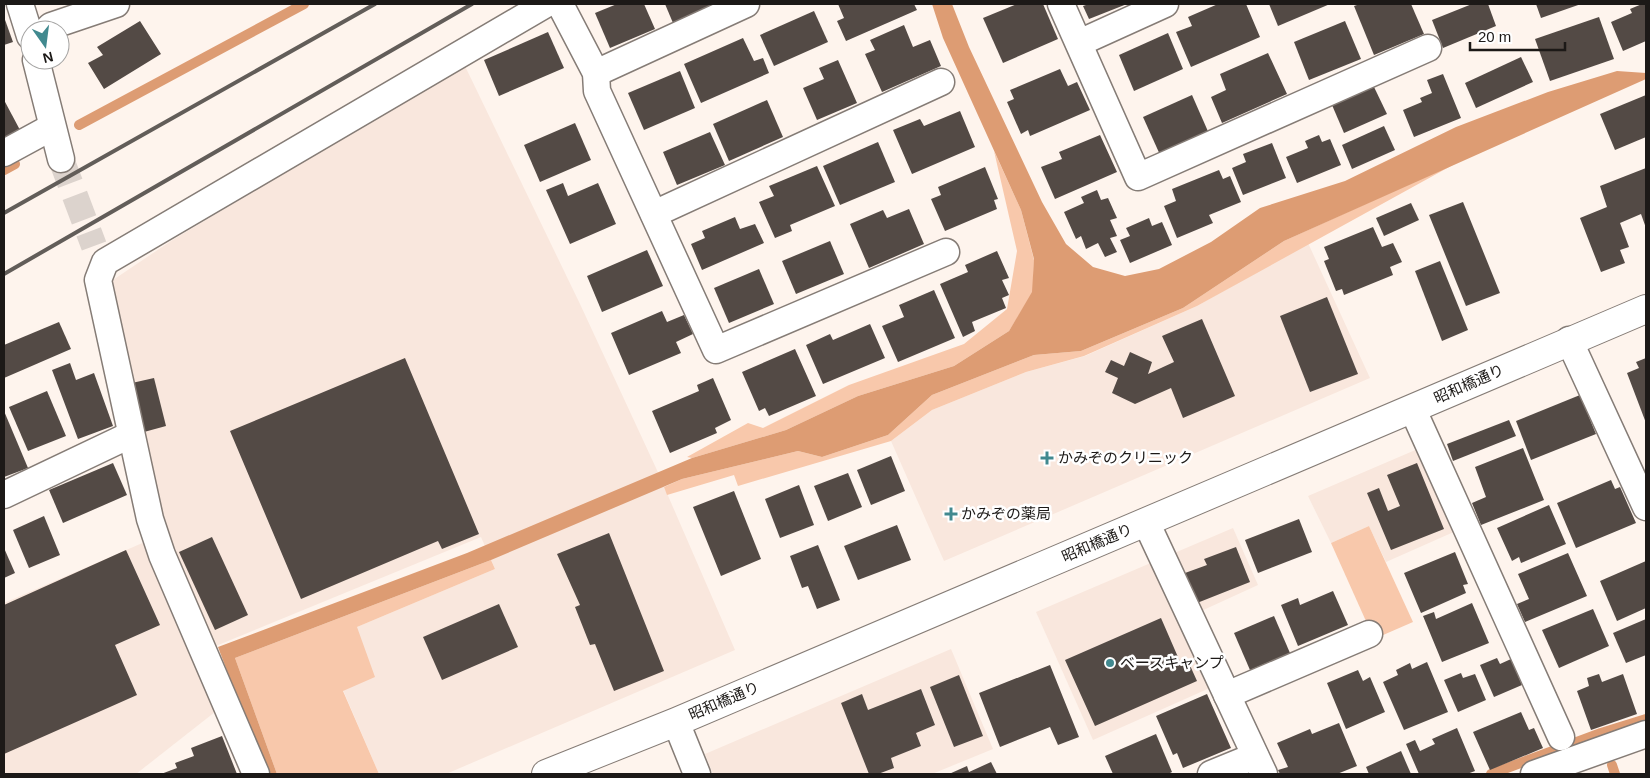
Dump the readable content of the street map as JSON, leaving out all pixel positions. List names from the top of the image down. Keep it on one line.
{"streets":{"main road":["昭和橋通り"]},"places":{"health":["かみぞのクリニック","かみぞの薬局"],"other":["ベースキャンプ"]},"scale_bar":"20 m","north":"bottom"}
